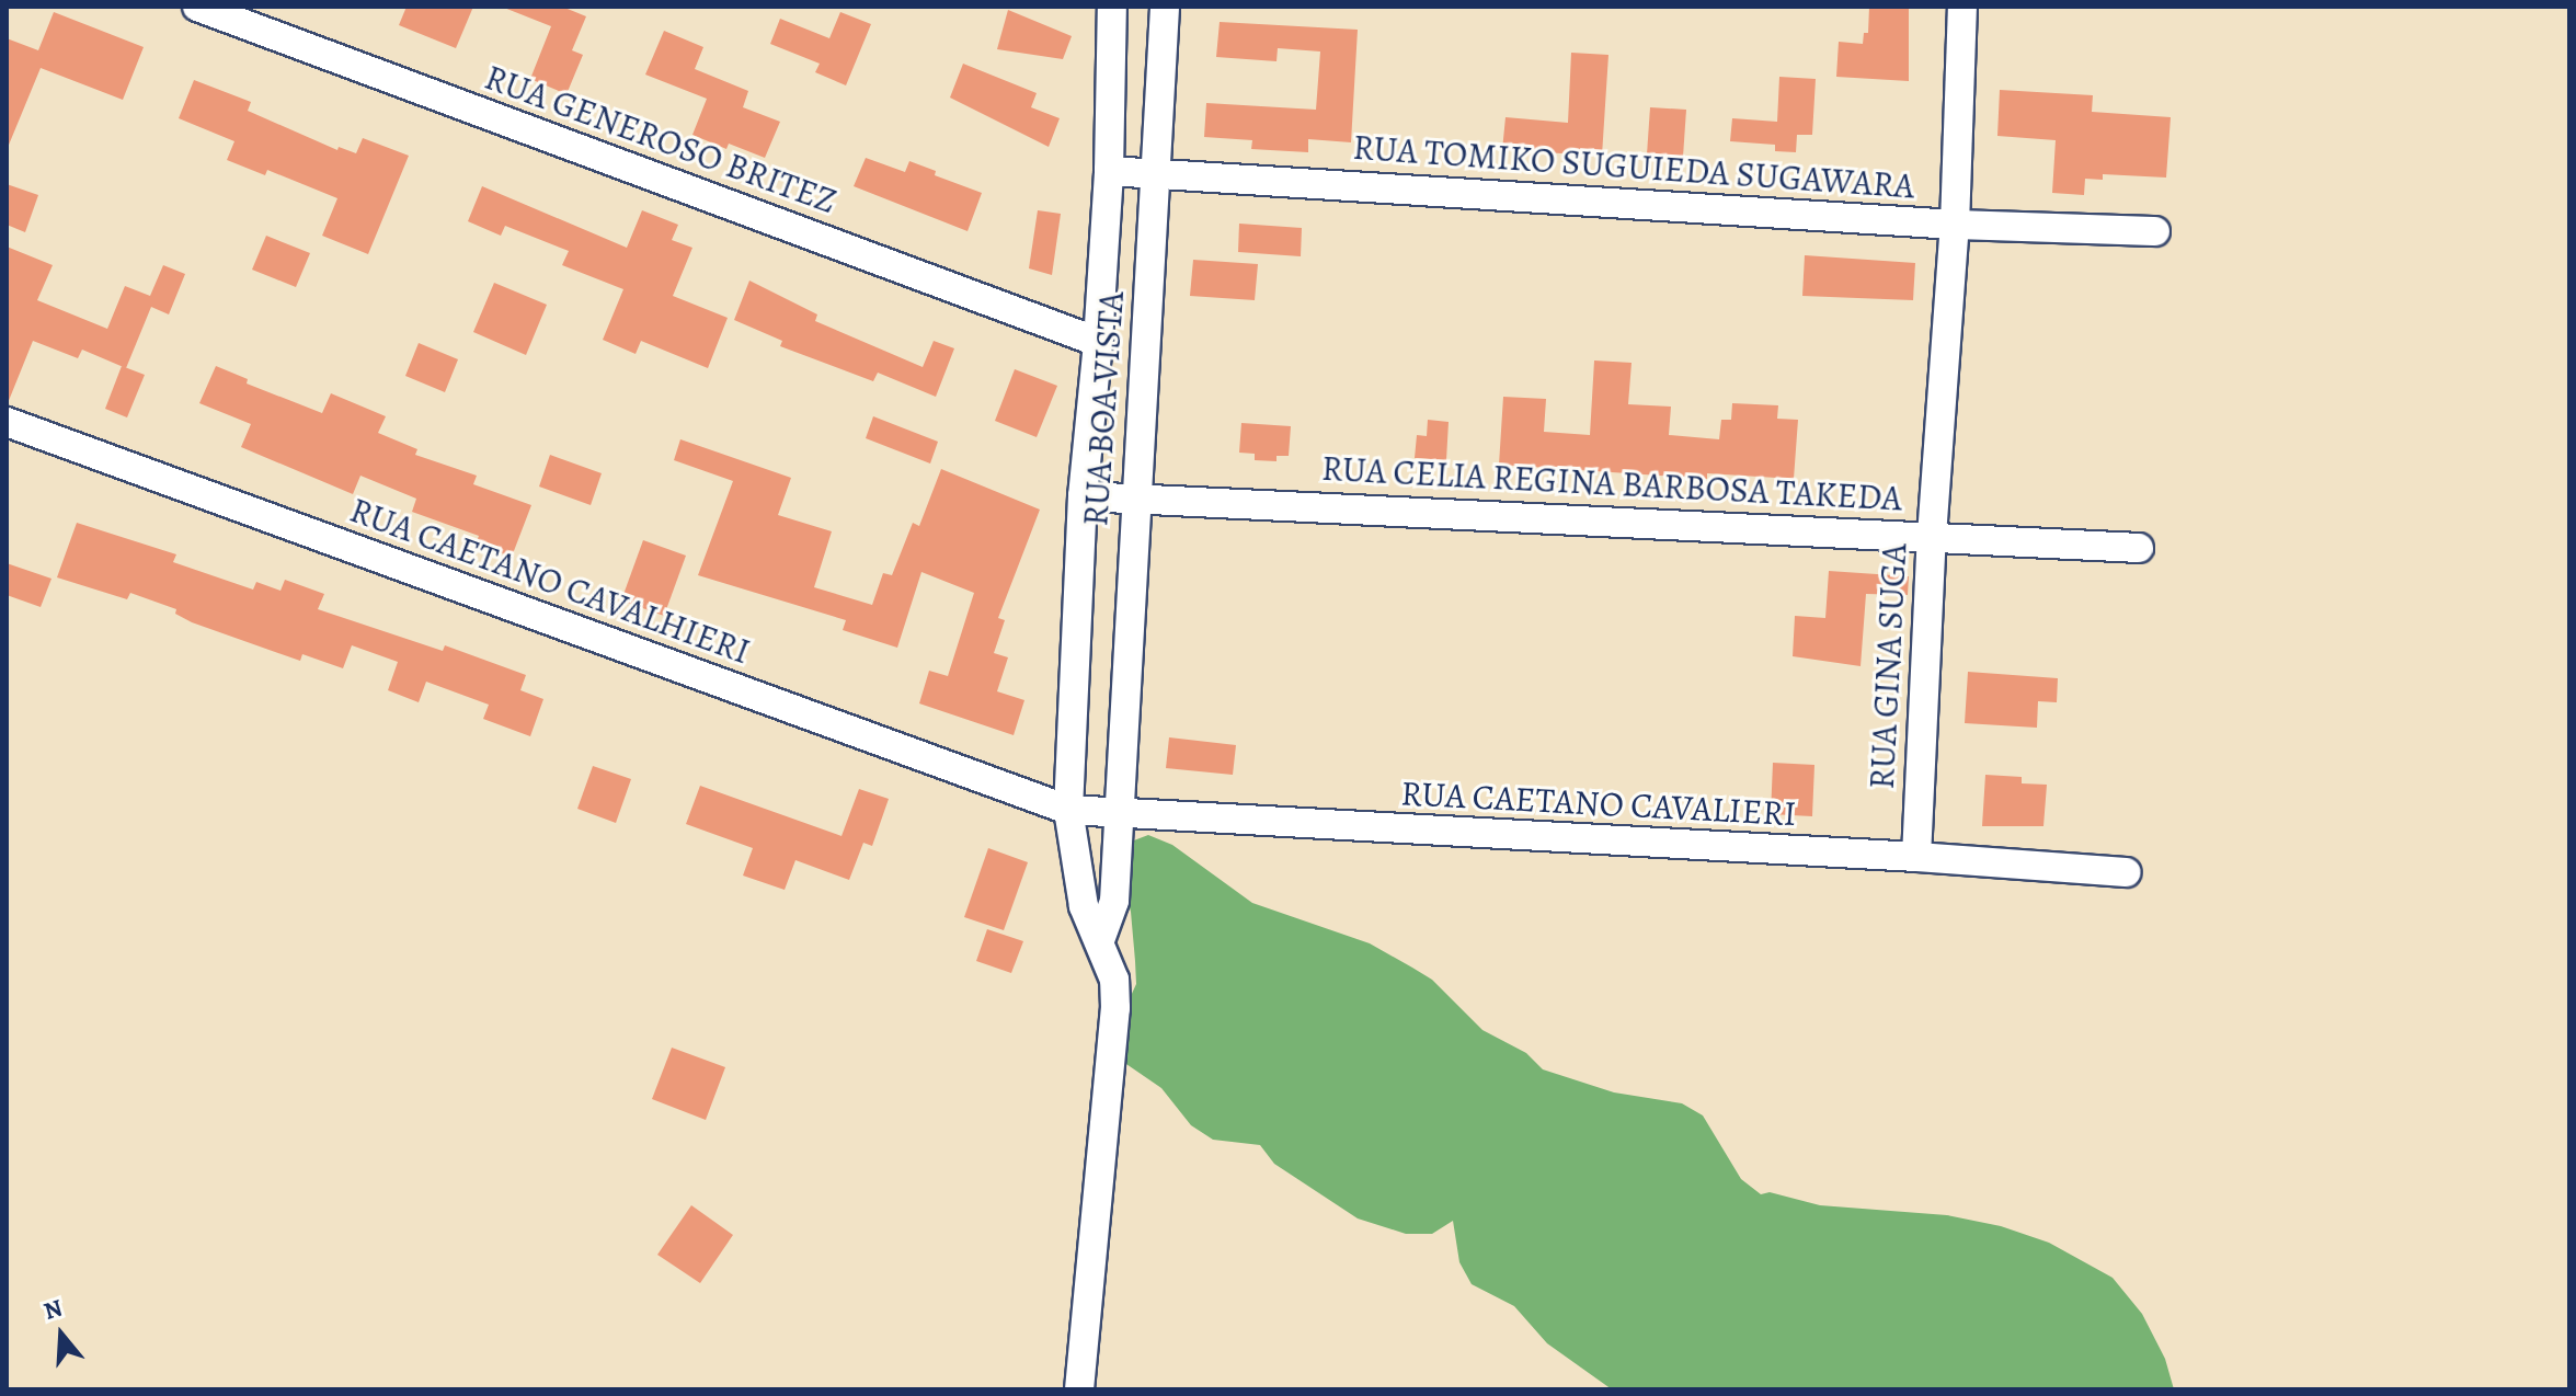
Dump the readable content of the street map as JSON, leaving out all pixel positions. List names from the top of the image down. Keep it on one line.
{"streets":{"street":["RUA GENEROSO BRITEZ","RUA TOMIKO SUGUIEDA SUGAWARA","RUA BOA VISTA","RUA CELIA REGINA BARBOSA TAKEDA","RUA CAETANO CAVALHIERI","RUA GINA SUGA","RUA CAETANO CAVALIERI"]},"crossings":[["RUA GENEROSO BRITEZ","RUA BOA VISTA"],["RUA TOMIKO SUGUIEDA SUGAWARA","RUA BOA VISTA"],["RUA TOMIKO SUGUIEDA SUGAWARA","RUA GINA SUGA"],["RUA BOA VISTA","RUA CELIA REGINA BARBOSA TAKEDA"],["RUA BOA VISTA","RUA CAETANO CAVALHIERI"],["RUA BOA VISTA","RUA CAETANO CAVALIERI"],["RUA CELIA REGINA BARBOSA TAKEDA","RUA GINA SUGA"],["RUA CAETANO CAVALHIERI","RUA CAETANO CAVALIERI"],["RUA GINA SUGA","RUA CAETANO CAVALIERI"]],"north":"top"}
